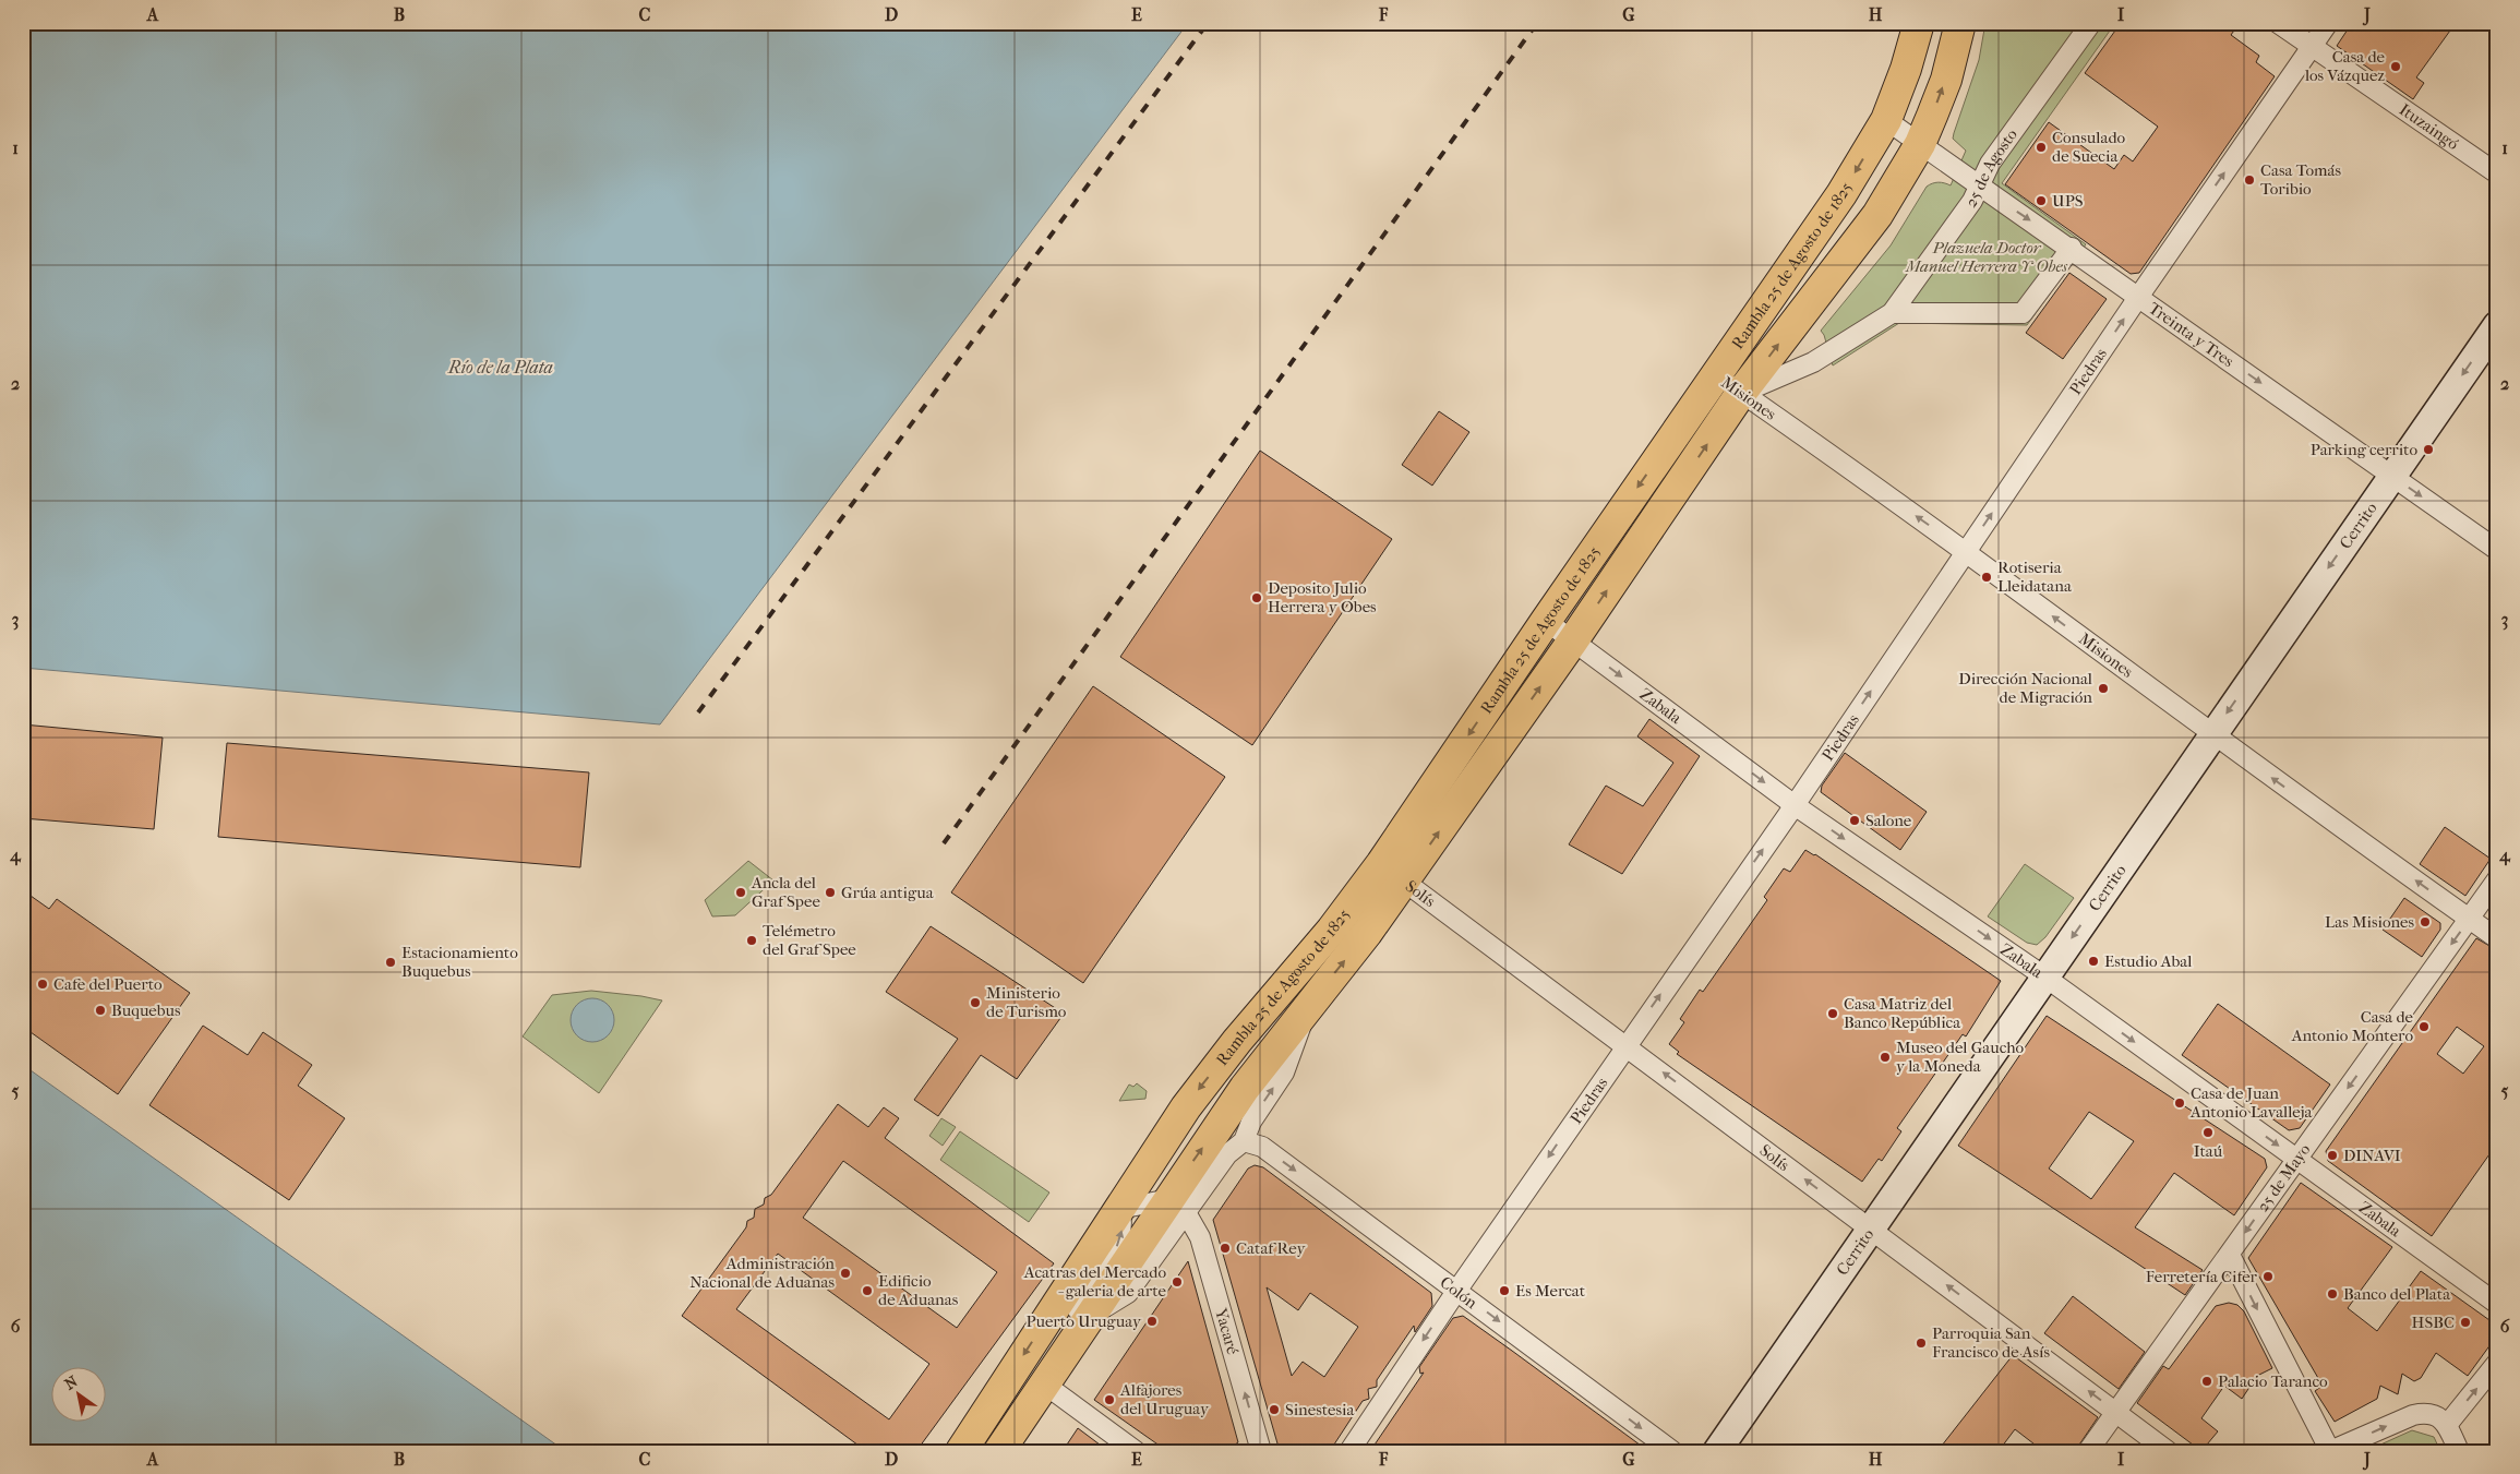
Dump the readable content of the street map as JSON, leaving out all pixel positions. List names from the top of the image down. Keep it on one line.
{"streets":{"main road":["Rambla 25 de Agosto de 1825"],"street":["Ituzaingó","25 de Agosto","Treinta y Tres","Piedras","Misiones","Cerrito","Zabala","Solís","25 de Mayo","Colón","Yacaré"]},"crossings":[["Ituzaingó","Piedras"],["25 de Agosto","Rambla 25 de Agosto de 1825"],["25 de Agosto","Treinta y Tres"],["25 de Agosto","Misiones"],["Rambla 25 de Agosto de 1825","Treinta y Tres"],["Rambla 25 de Agosto de 1825","Misiones"],["Rambla 25 de Agosto de 1825","Zabala"],["Rambla 25 de Agosto de 1825","Solís"],["Rambla 25 de Agosto de 1825","Colón"],["Rambla 25 de Agosto de 1825","Yacaré"],["Treinta y Tres","Piedras"],["Treinta y Tres","Cerrito"],["Piedras","Misiones"],["Piedras","Zabala"],["Piedras","Solís"],["Piedras","Colón"],["Misiones","Cerrito"],["Misiones","25 de Mayo"],["Cerrito","Zabala"],["Cerrito","Solís"],["Zabala","25 de Mayo"],["Solís","25 de Mayo"]],"one_way":["Treinta y Tres","Misiones","Cerrito","Zabala","Solís","25 de Mayo","Colón","Yacaré"],"water":["Río de la Plata"],"parks":["Plazuela Doctor Manuel Herrera Y Obes"],"places":["Casa de los Vázquez","Consulado de Suecia","Casa Tomás Toribio","UPS","Parking cerrito","Rotiseria Lleidatana","Deposito Julio Herrera y Obes","Dirección Nacional de Migración","Salone","Ancla del Graf Spee","Grúa antigua","Las Misiones","Telémetro del Graf Spee","Estudio Abal","Estacionamiento Buquebus","Cafe del Puerto","Ministerio de Turismo","Buquebus","Casa Matriz del Banco República","Casa de Antonio Montero","Museo del Gaucho y la Moneda","Casa de Juan Antonio Lavalleja","Itaú","DINAVI","Cataf Rey","Administración Nacional de Aduanas","Ferretería Cifer","Acatras del Mercado - galeria de arte","Edificio de Aduanas","Es Mercat","Banco del Plata","Puerto Uruguay","HSBC","Parroquia San Francisco de Asís","Palacio Taranco","Alfajores del Uruguay","Sinestesia"],"north":"top left","grid":{"columns":["A","B","C","D","E","F","G","H","I","J"],"rows":["1","2","3","4","5","6"]}}
